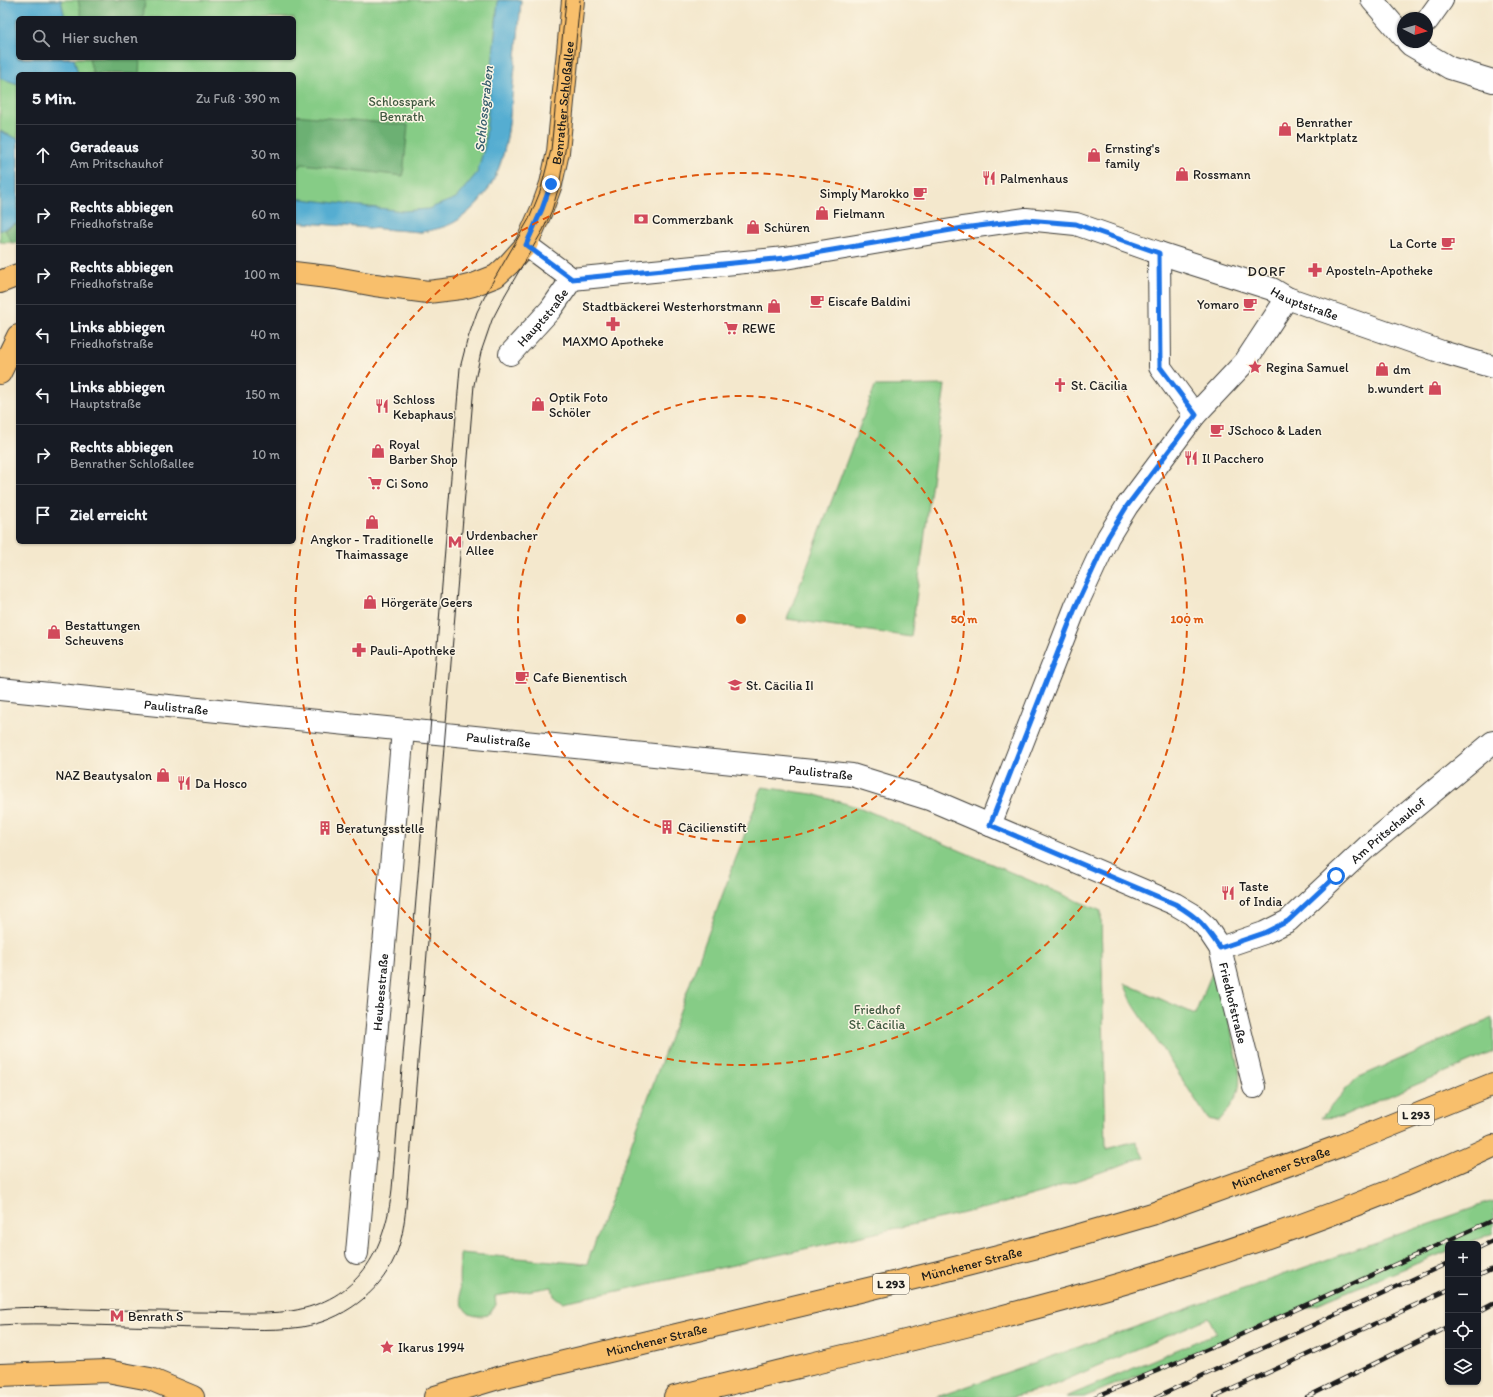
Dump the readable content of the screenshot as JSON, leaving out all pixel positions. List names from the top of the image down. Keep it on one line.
{"streets":{"main road":["Benrather Schloßallee","L 293","Münchener Straße"],"street":["Hauptstraße","Paulistraße","Am Pritschauhof","Heubesstraße","Friedhofstraße"]},"crossings":[["Benrather Schloßallee","Hauptstraße"],["Paulistraße","Heubesstraße"],["Paulistraße","Friedhofstraße"],["Am Pritschauhof","Friedhofstraße"]],"districts":["DORF"],"water":["Schlossgraben"],"parks":["Schlosspark Benrath","Friedhof St. Cäcilia"],"places":{"shop":["Benrather Marktplatz","Ernsting's family","Rossmann","Fielmann","Schüren","Stadtbäckerei Westerhorstmann","dm","b.wundert","Optik Foto Schöler","Royal Barber Shop","Angkor - Traditionelle Thaimassage","Hörgeräte Geers","Bestattungen Scheuvens","NAZ Beautysalon"],"restaurant":["Palmenhaus","Schloss Kebaphaus","Il Pacchero","Da Hosco","Taste of India"],"cafe":["Simply Marokko","La Corte","Eiscafe Baldini","Yomaro","JSchoco & Laden","Cafe Bienentisch"],"bank":["Commerzbank"],"pharmacy":["Aposteln-Apotheke","MAXMO Apotheke","Pauli-Apotheke"],"supermarket":["REWE","Ci Sono"],"place":["Regina Samuel","Ikarus 1994"],"church":["St. Cäcilia"],"metro station":["Urdenbacher Allee","Benrath S"],"school or university":["St. Cäcilia II"],"building":["Cäcilienstift","Beratungsstelle"]},"north":"right","page":{"search":"Hier suchen","heading":["5 Min.","Zu Fuß · 390 m"],"list":[["Geradeaus","Am Pritschauhof","30 m"],["Rechts abbiegen","Friedhofstraße","60 m"],["Rechts abbiegen","Friedhofstraße","100 m"],["Links abbiegen","Friedhofstraße","40 m"],["Links abbiegen","Hauptstraße","150 m"],["Rechts abbiegen","Benrather Schloßallee","10 m"],"Ziel erreicht"],"map_buttons":["+","−"]},"rings":["50 m","100 m"]}
